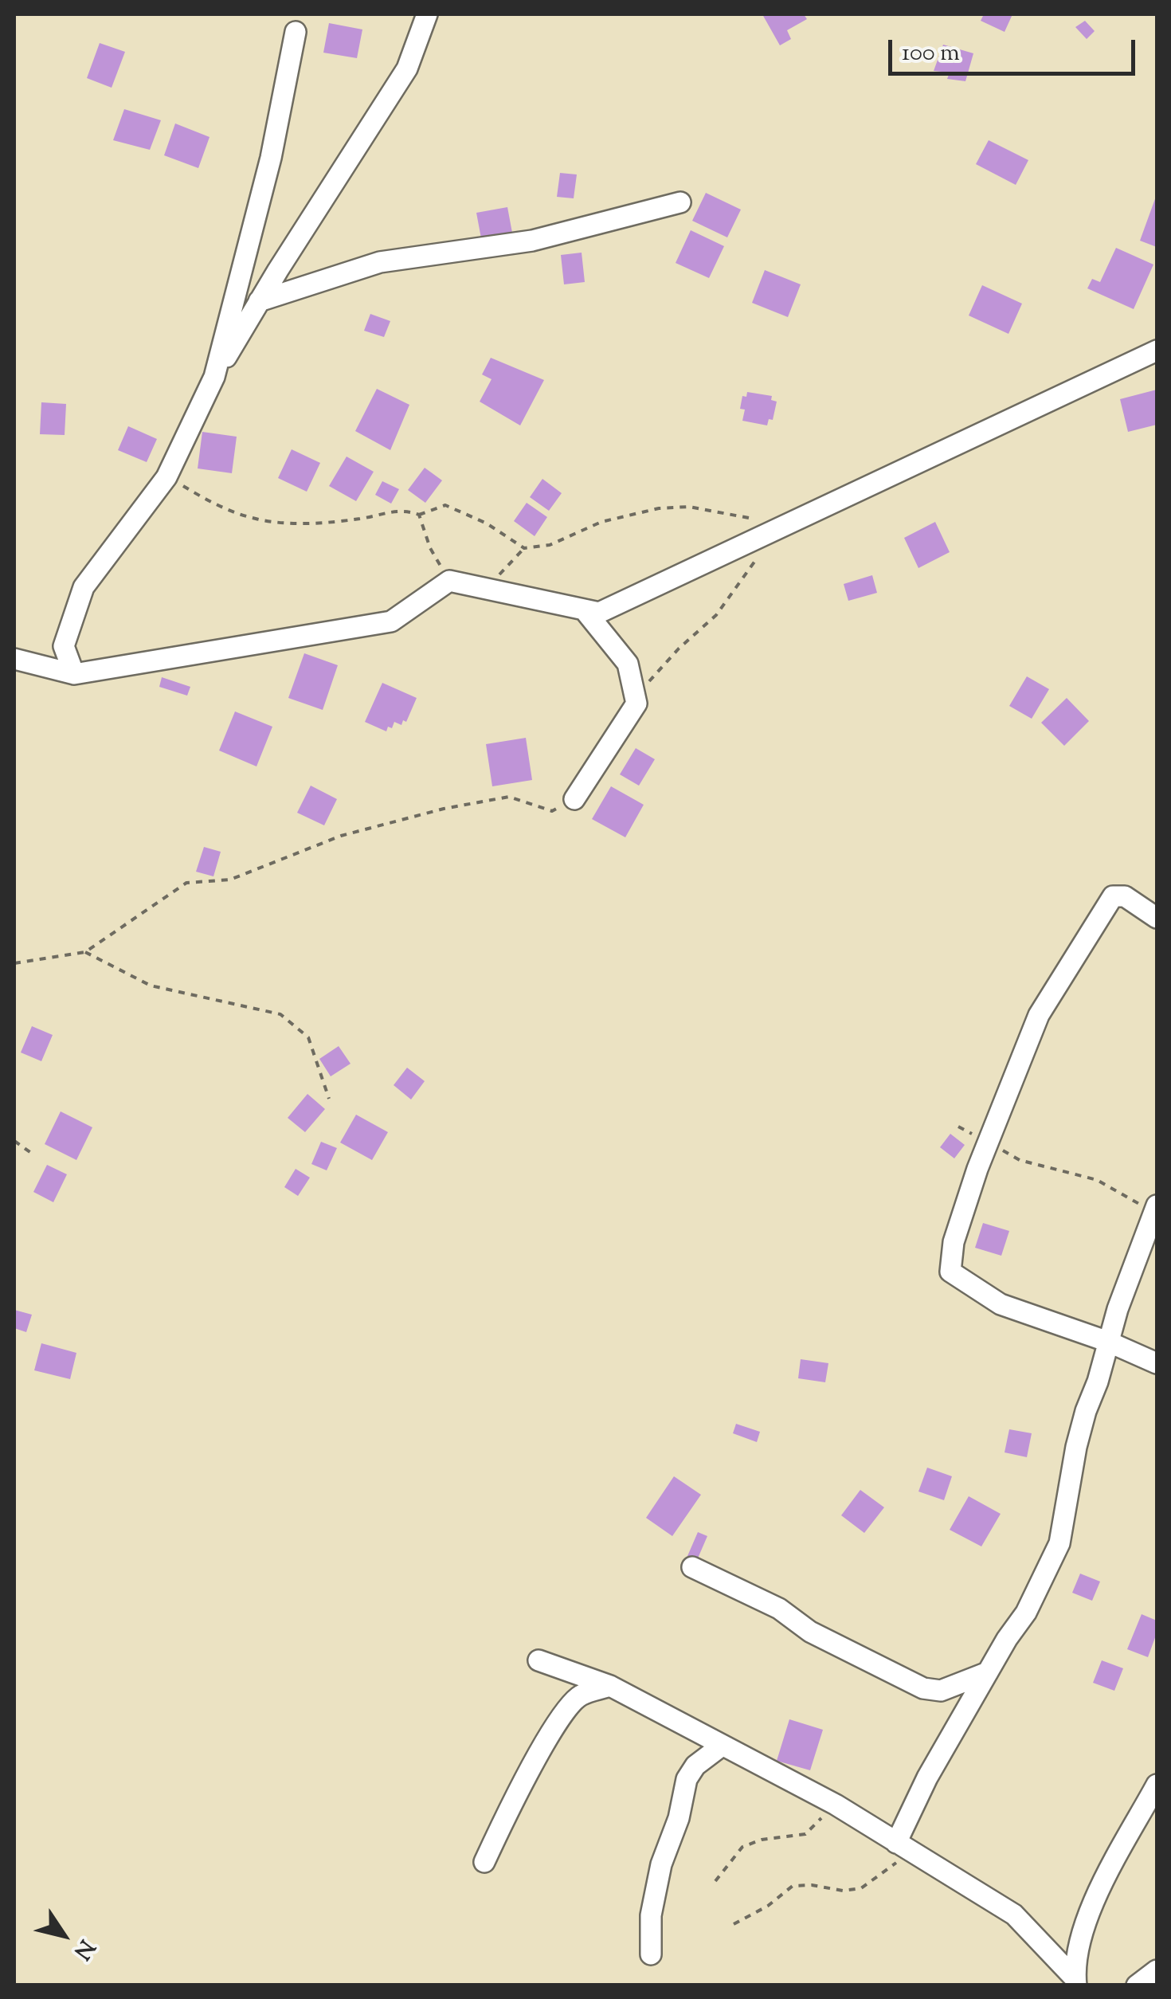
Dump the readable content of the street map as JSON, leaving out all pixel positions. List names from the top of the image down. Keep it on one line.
{"scale_bar":"100 m","north":"bottom right"}
